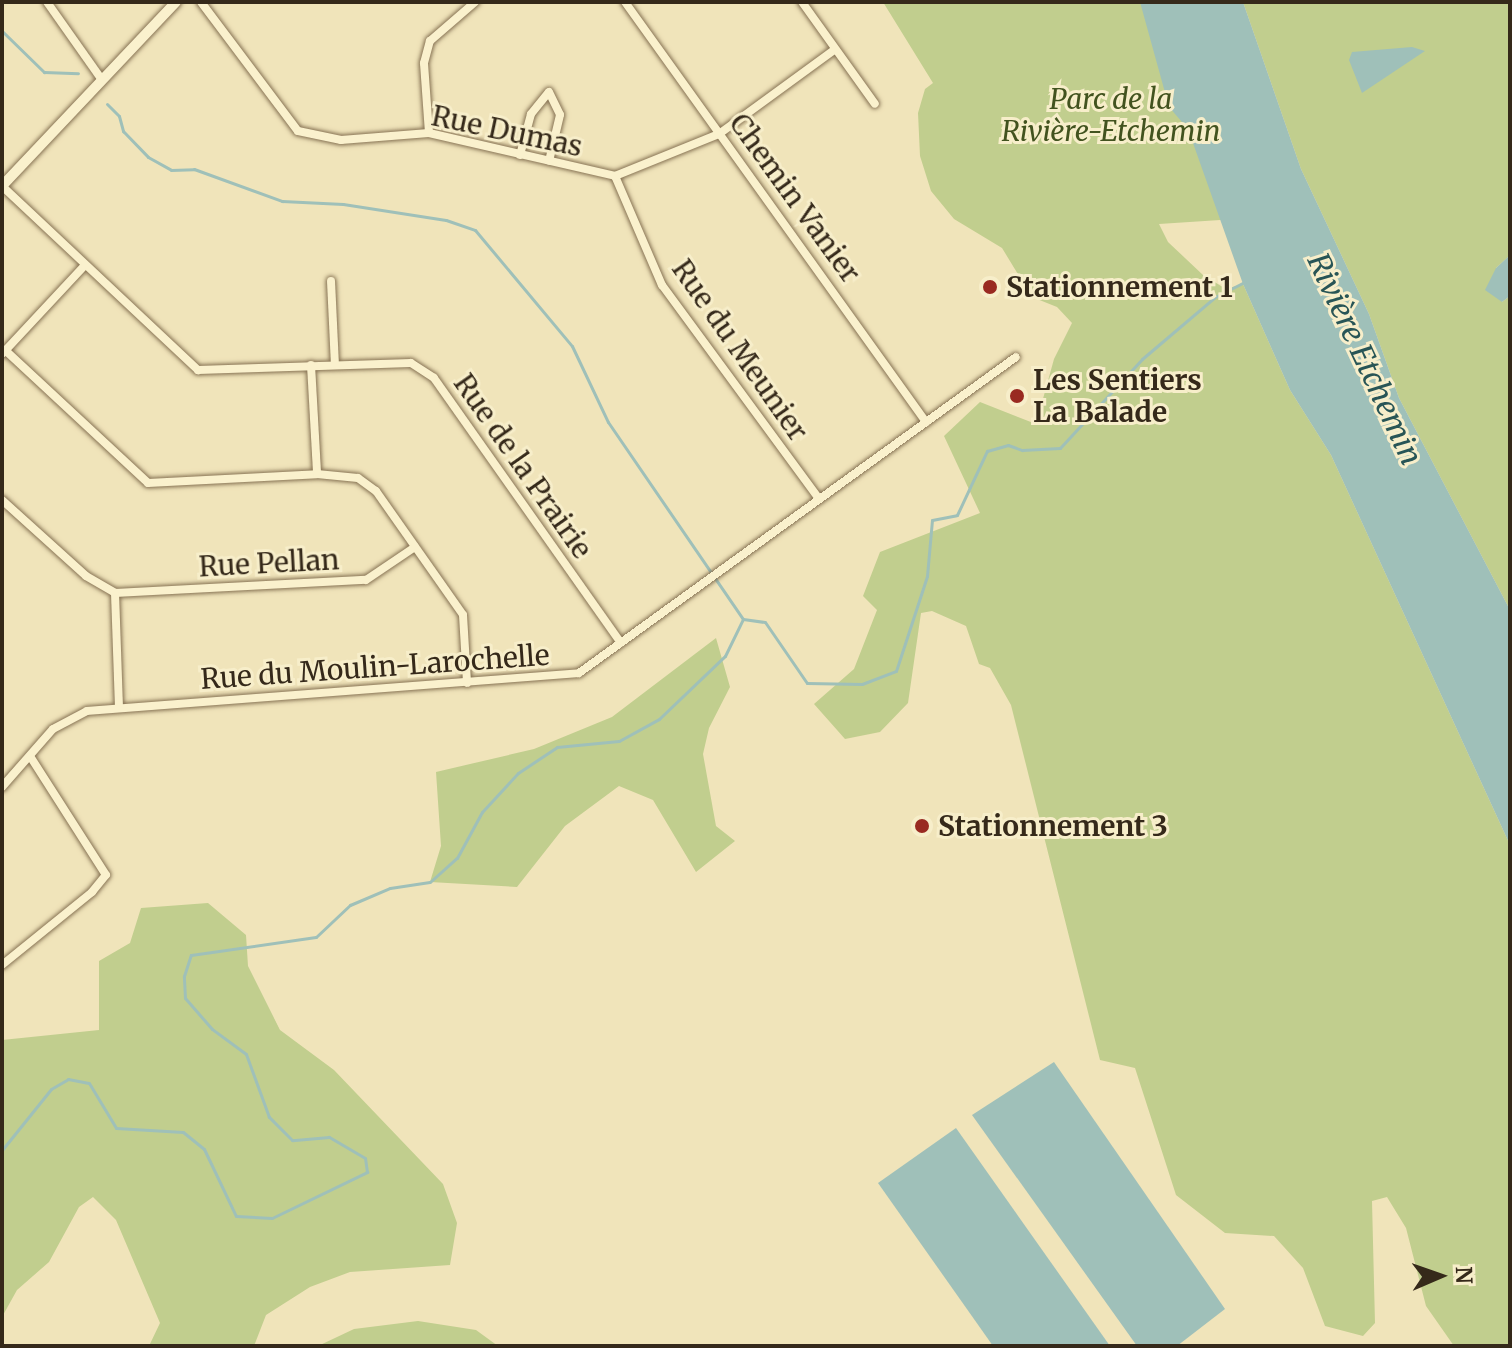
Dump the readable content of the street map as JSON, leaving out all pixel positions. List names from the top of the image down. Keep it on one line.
{"streets":{"street":["Rue Dumas","Chemin Vanier","Rue du Meunier","Rue de la Prairie","Rue Pellan","Rue du Moulin-Larochelle"]},"crossings":[["Rue Dumas","Chemin Vanier"],["Rue Dumas","Rue du Meunier"],["Chemin Vanier","Rue du Moulin-Larochelle"],["Rue du Meunier","Rue du Moulin-Larochelle"],["Rue de la Prairie","Rue du Moulin-Larochelle"]],"water":["Rivière Etchemin"],"parks":["Parc de la Rivière-Etchemin"],"places":["Stationnement 1","Les Sentiers La Balade","Stationnement 3"],"north":"right"}
